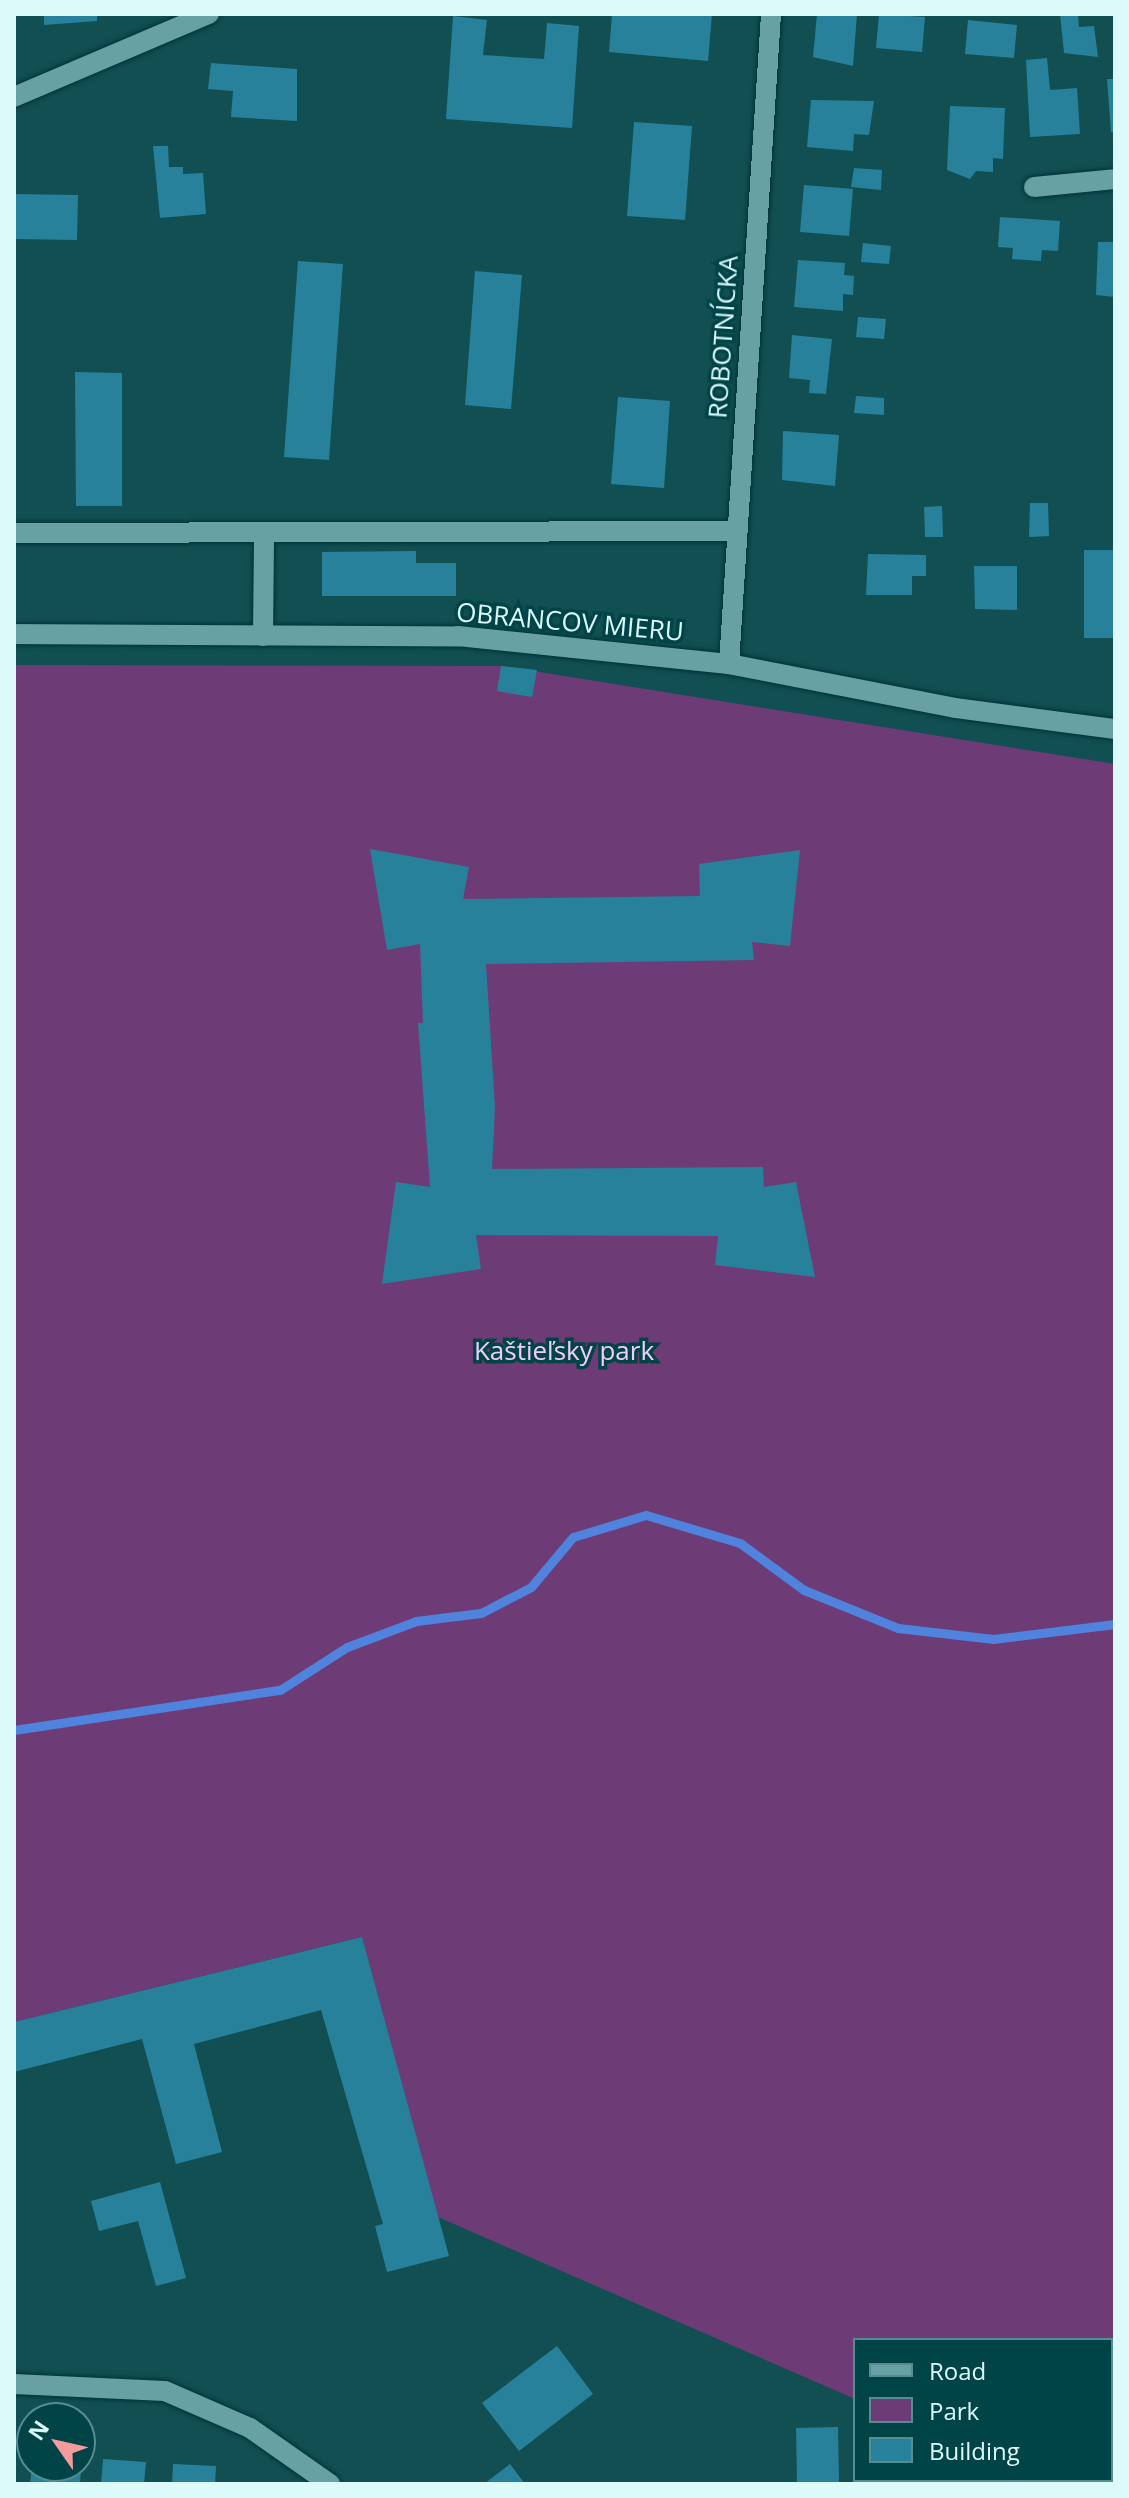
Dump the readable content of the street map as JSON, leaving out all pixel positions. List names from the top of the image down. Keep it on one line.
{"streets":{"street":["ROBOTNÍCKA","OBRANCOV MIERU"]},"crossings":[["ROBOTNÍCKA","OBRANCOV MIERU"]],"parks":["Kaštieľsky park"],"legend":["Road","Park","Building"],"north":"top left"}
